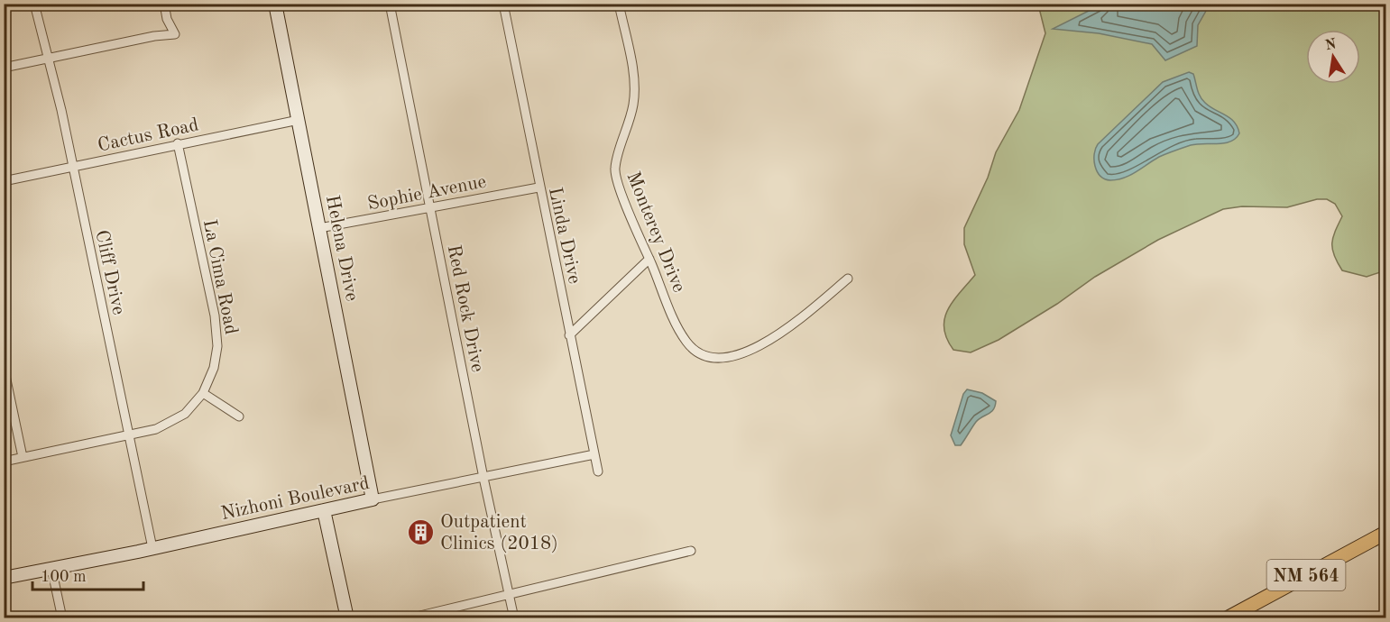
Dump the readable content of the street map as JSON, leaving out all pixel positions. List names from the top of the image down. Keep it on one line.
{"streets":{"main road":["Helena Drive","Nizhoni Boulevard","NM 564"],"street":["Cactus Road","Sophie Avenue","Monterey Drive","Linda Drive","Cliff Drive","La Cima Road","Red Rock Drive"]},"crossings":[["Cactus Road","Helena Drive"],["Cactus Road","Cliff Drive"],["Cactus Road","La Cima Road"],["Sophie Avenue","Linda Drive"],["Sophie Avenue","Helena Drive"],["Sophie Avenue","Red Rock Drive"],["Linda Drive","Nizhoni Boulevard"],["Helena Drive","Nizhoni Boulevard"],["Cliff Drive","La Cima Road"],["Cliff Drive","Nizhoni Boulevard"],["Red Rock Drive","Nizhoni Boulevard"]],"places":{"building":["Outpatient Clinics (2018)"]},"scale_bar":"100 m","north":"top"}
